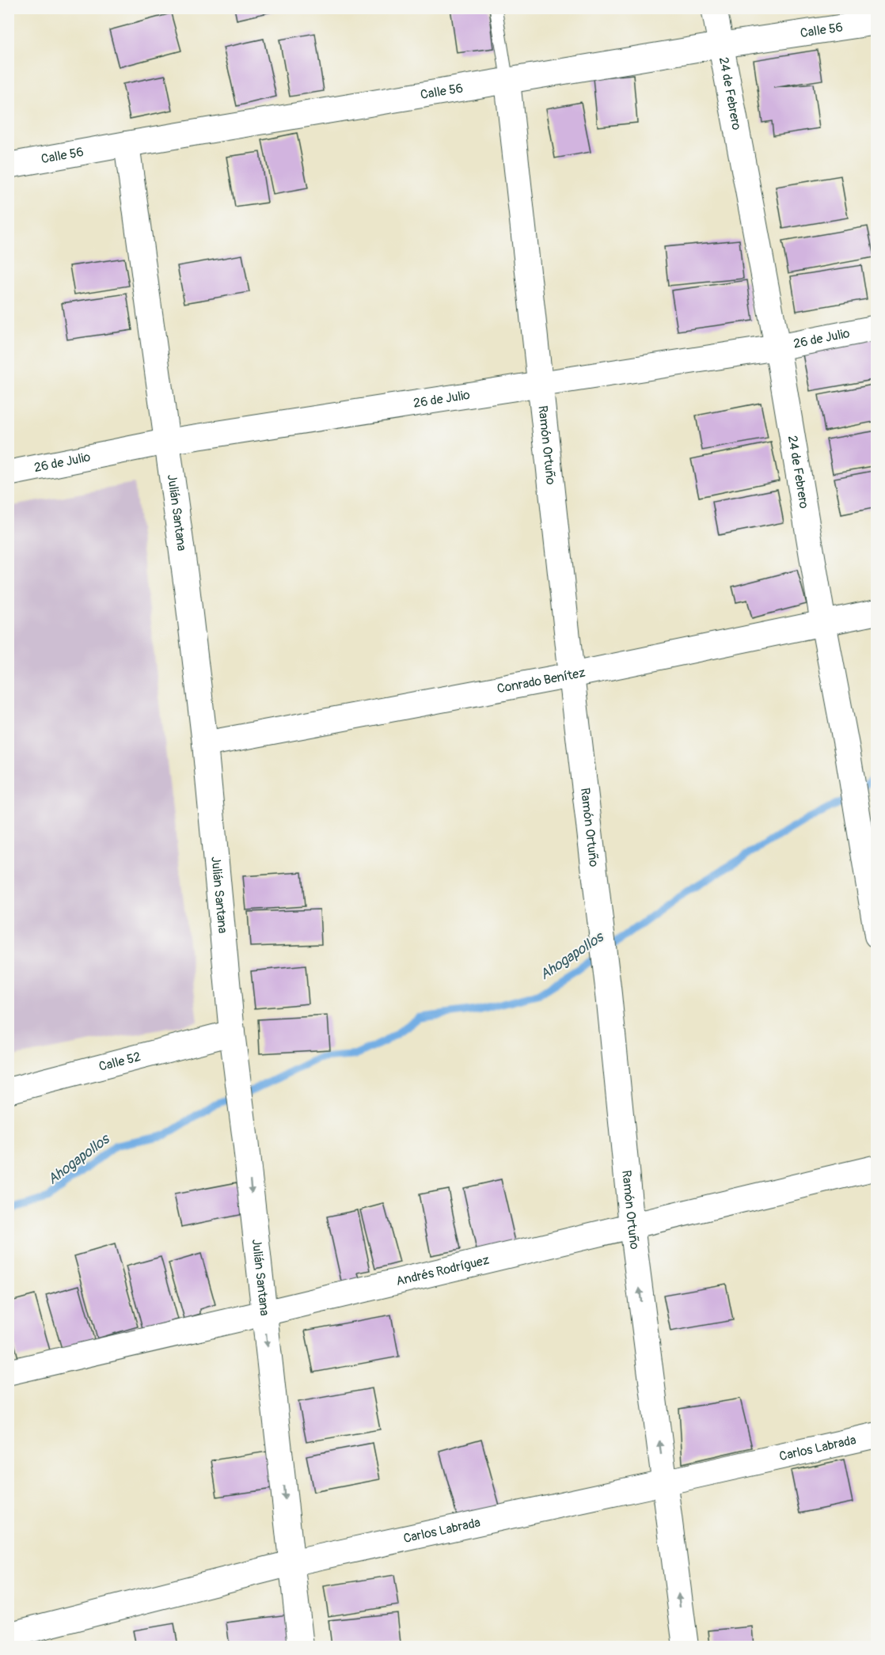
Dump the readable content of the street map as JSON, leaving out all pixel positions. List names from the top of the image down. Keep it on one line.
{"streets":{"street":["Calle 56","24 de Febrero","26 de Julio","Ramón Ortuño","Julián Santana","Conrado Benítez","Calle 52","Andrés Rodríguez","Carlos Labrada"]},"crossings":[["Calle 56","24 de Febrero"],["Calle 56","Ramón Ortuño"],["Calle 56","Julián Santana"],["24 de Febrero","26 de Julio"],["24 de Febrero","Conrado Benítez"],["26 de Julio","Ramón Ortuño"],["26 de Julio","Julián Santana"],["Ramón Ortuño","Conrado Benítez"],["Ramón Ortuño","Andrés Rodríguez"],["Ramón Ortuño","Carlos Labrada"],["Julián Santana","Conrado Benítez"],["Julián Santana","Calle 52"],["Julián Santana","Andrés Rodríguez"],["Julián Santana","Carlos Labrada"]],"one_way":["Julián Santana"],"water":["Ahogapollos"]}
